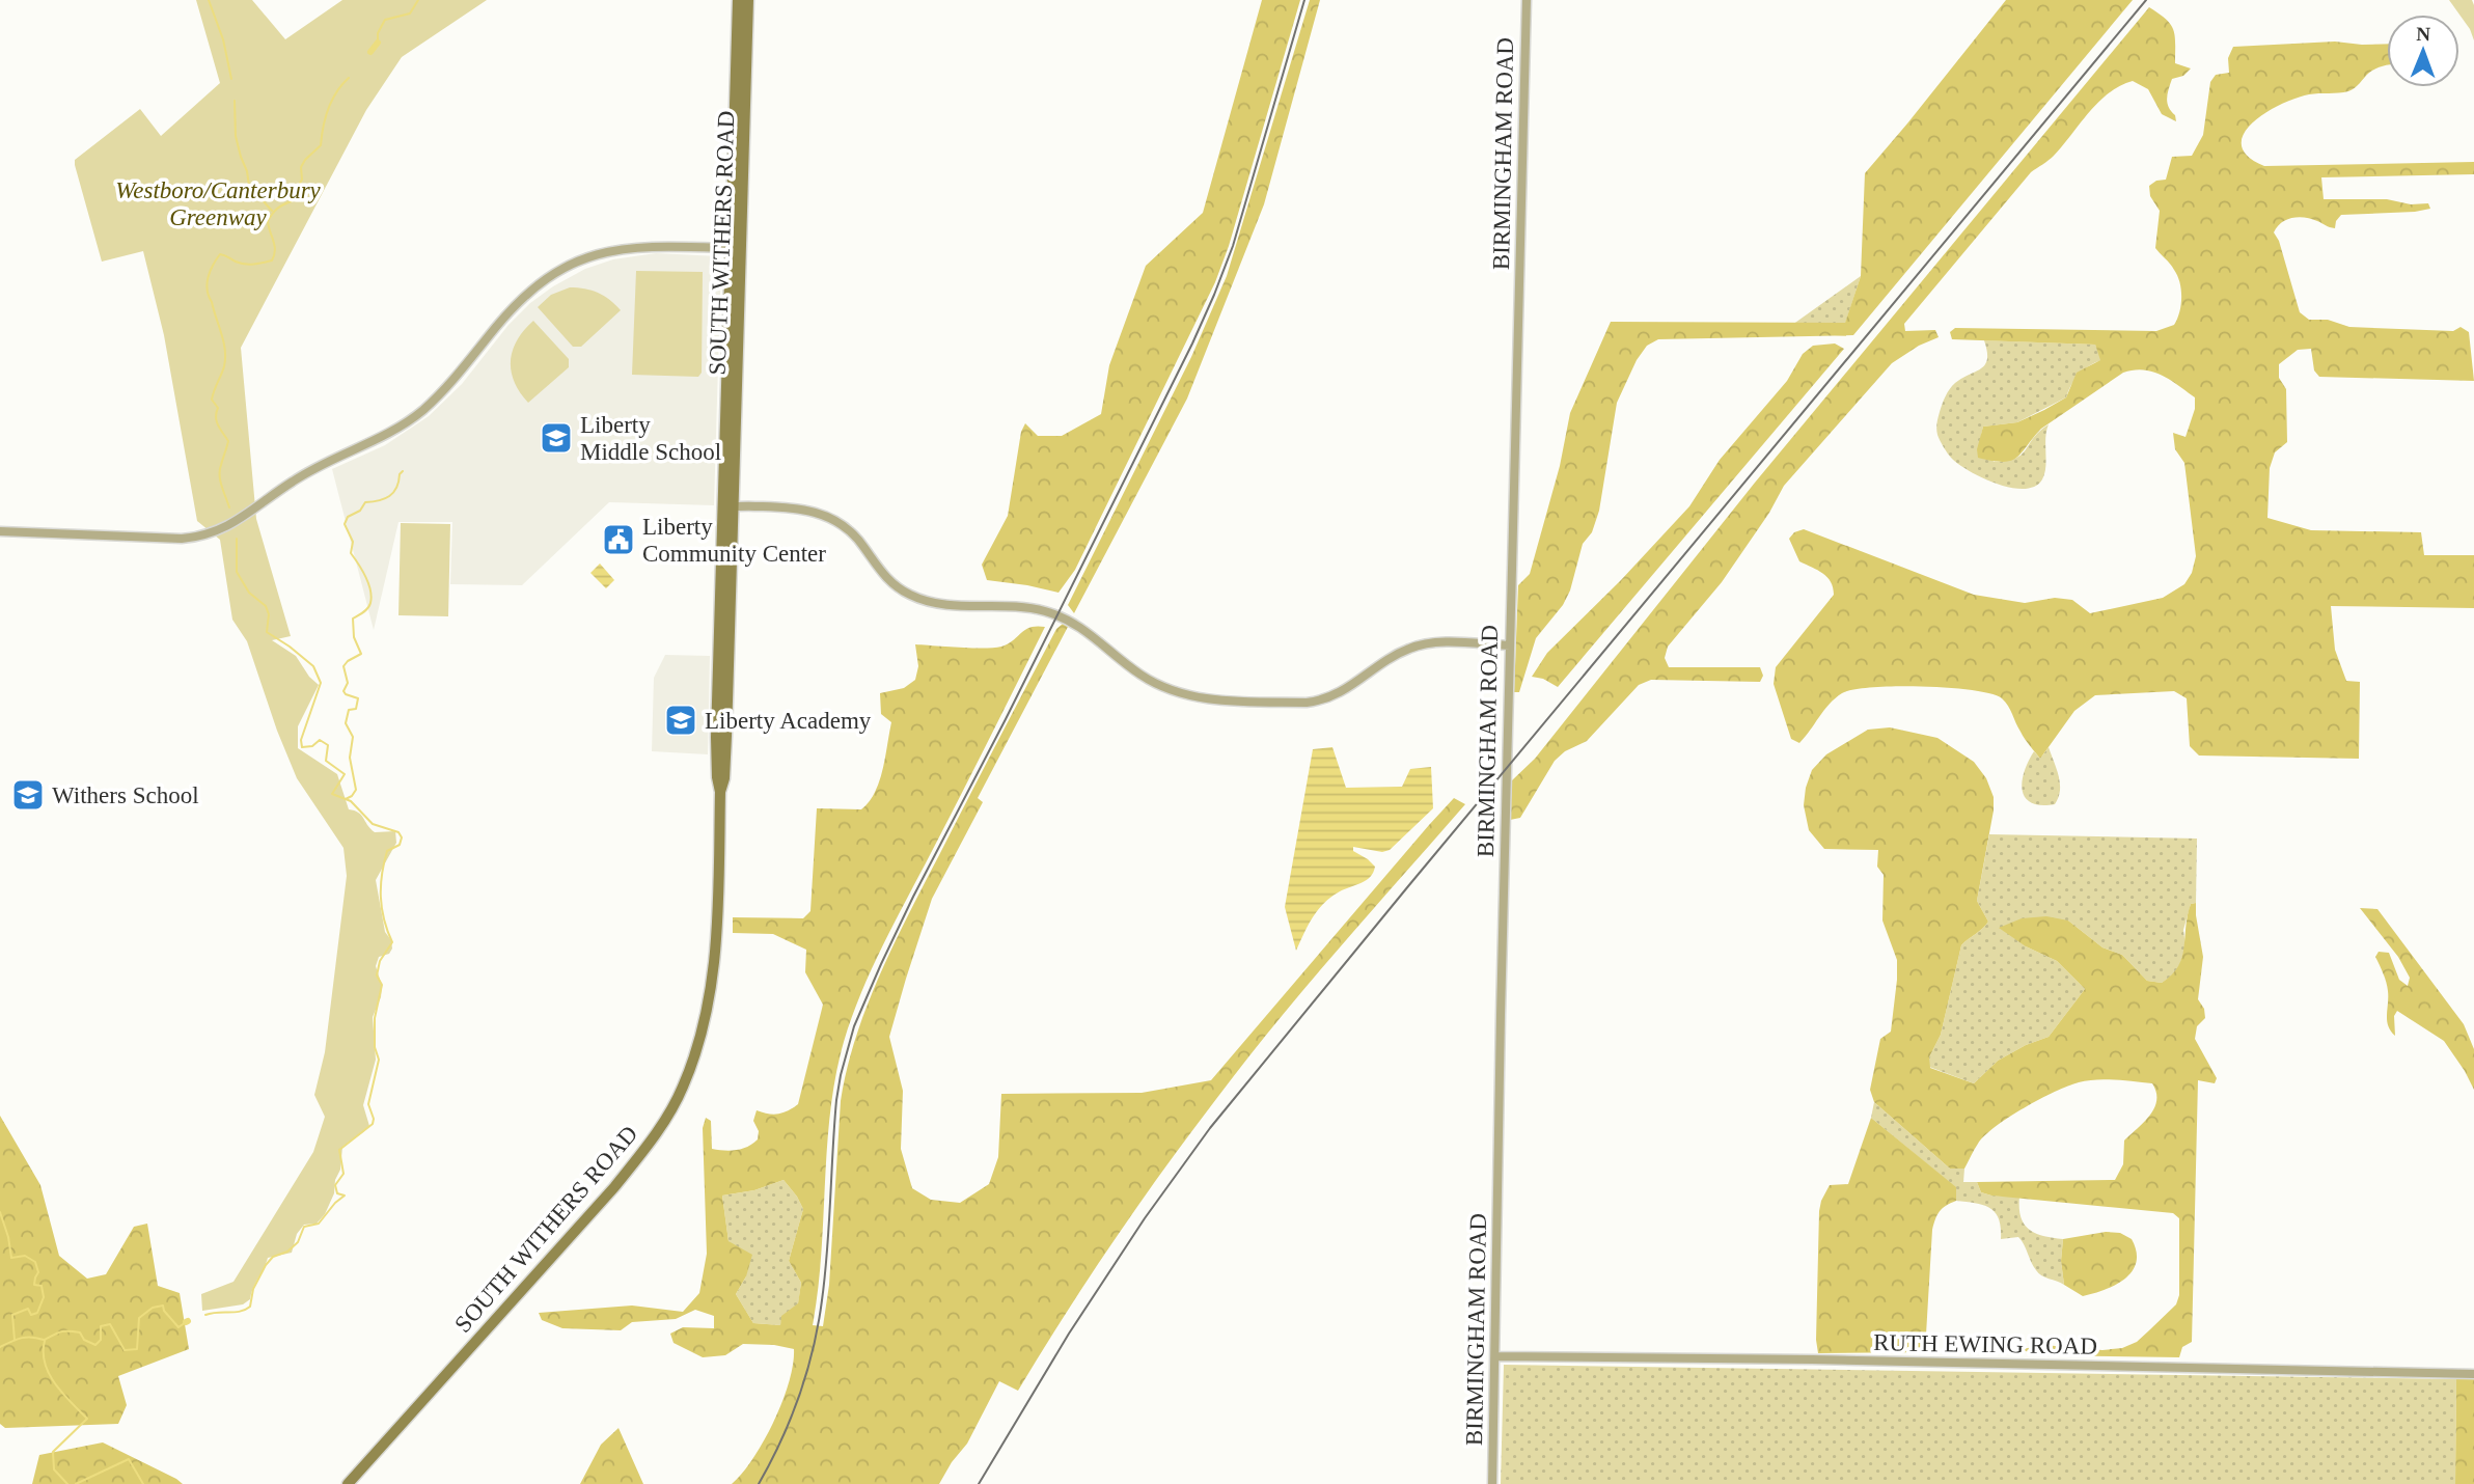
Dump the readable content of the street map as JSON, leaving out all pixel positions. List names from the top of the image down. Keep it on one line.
{"streets":{"main road":["SOUTH WITHERS ROAD"],"street":["BIRMINGHAM ROAD","RUTH EWING ROAD"]},"crossings":[["BIRMINGHAM ROAD","RUTH EWING ROAD"]],"parks":["Westboro/Canterbury Greenway"],"places":{"school or university":["Liberty Middle School","Liberty Academy","Withers School"],"public building":["Liberty Community Center"]},"north":"top"}
